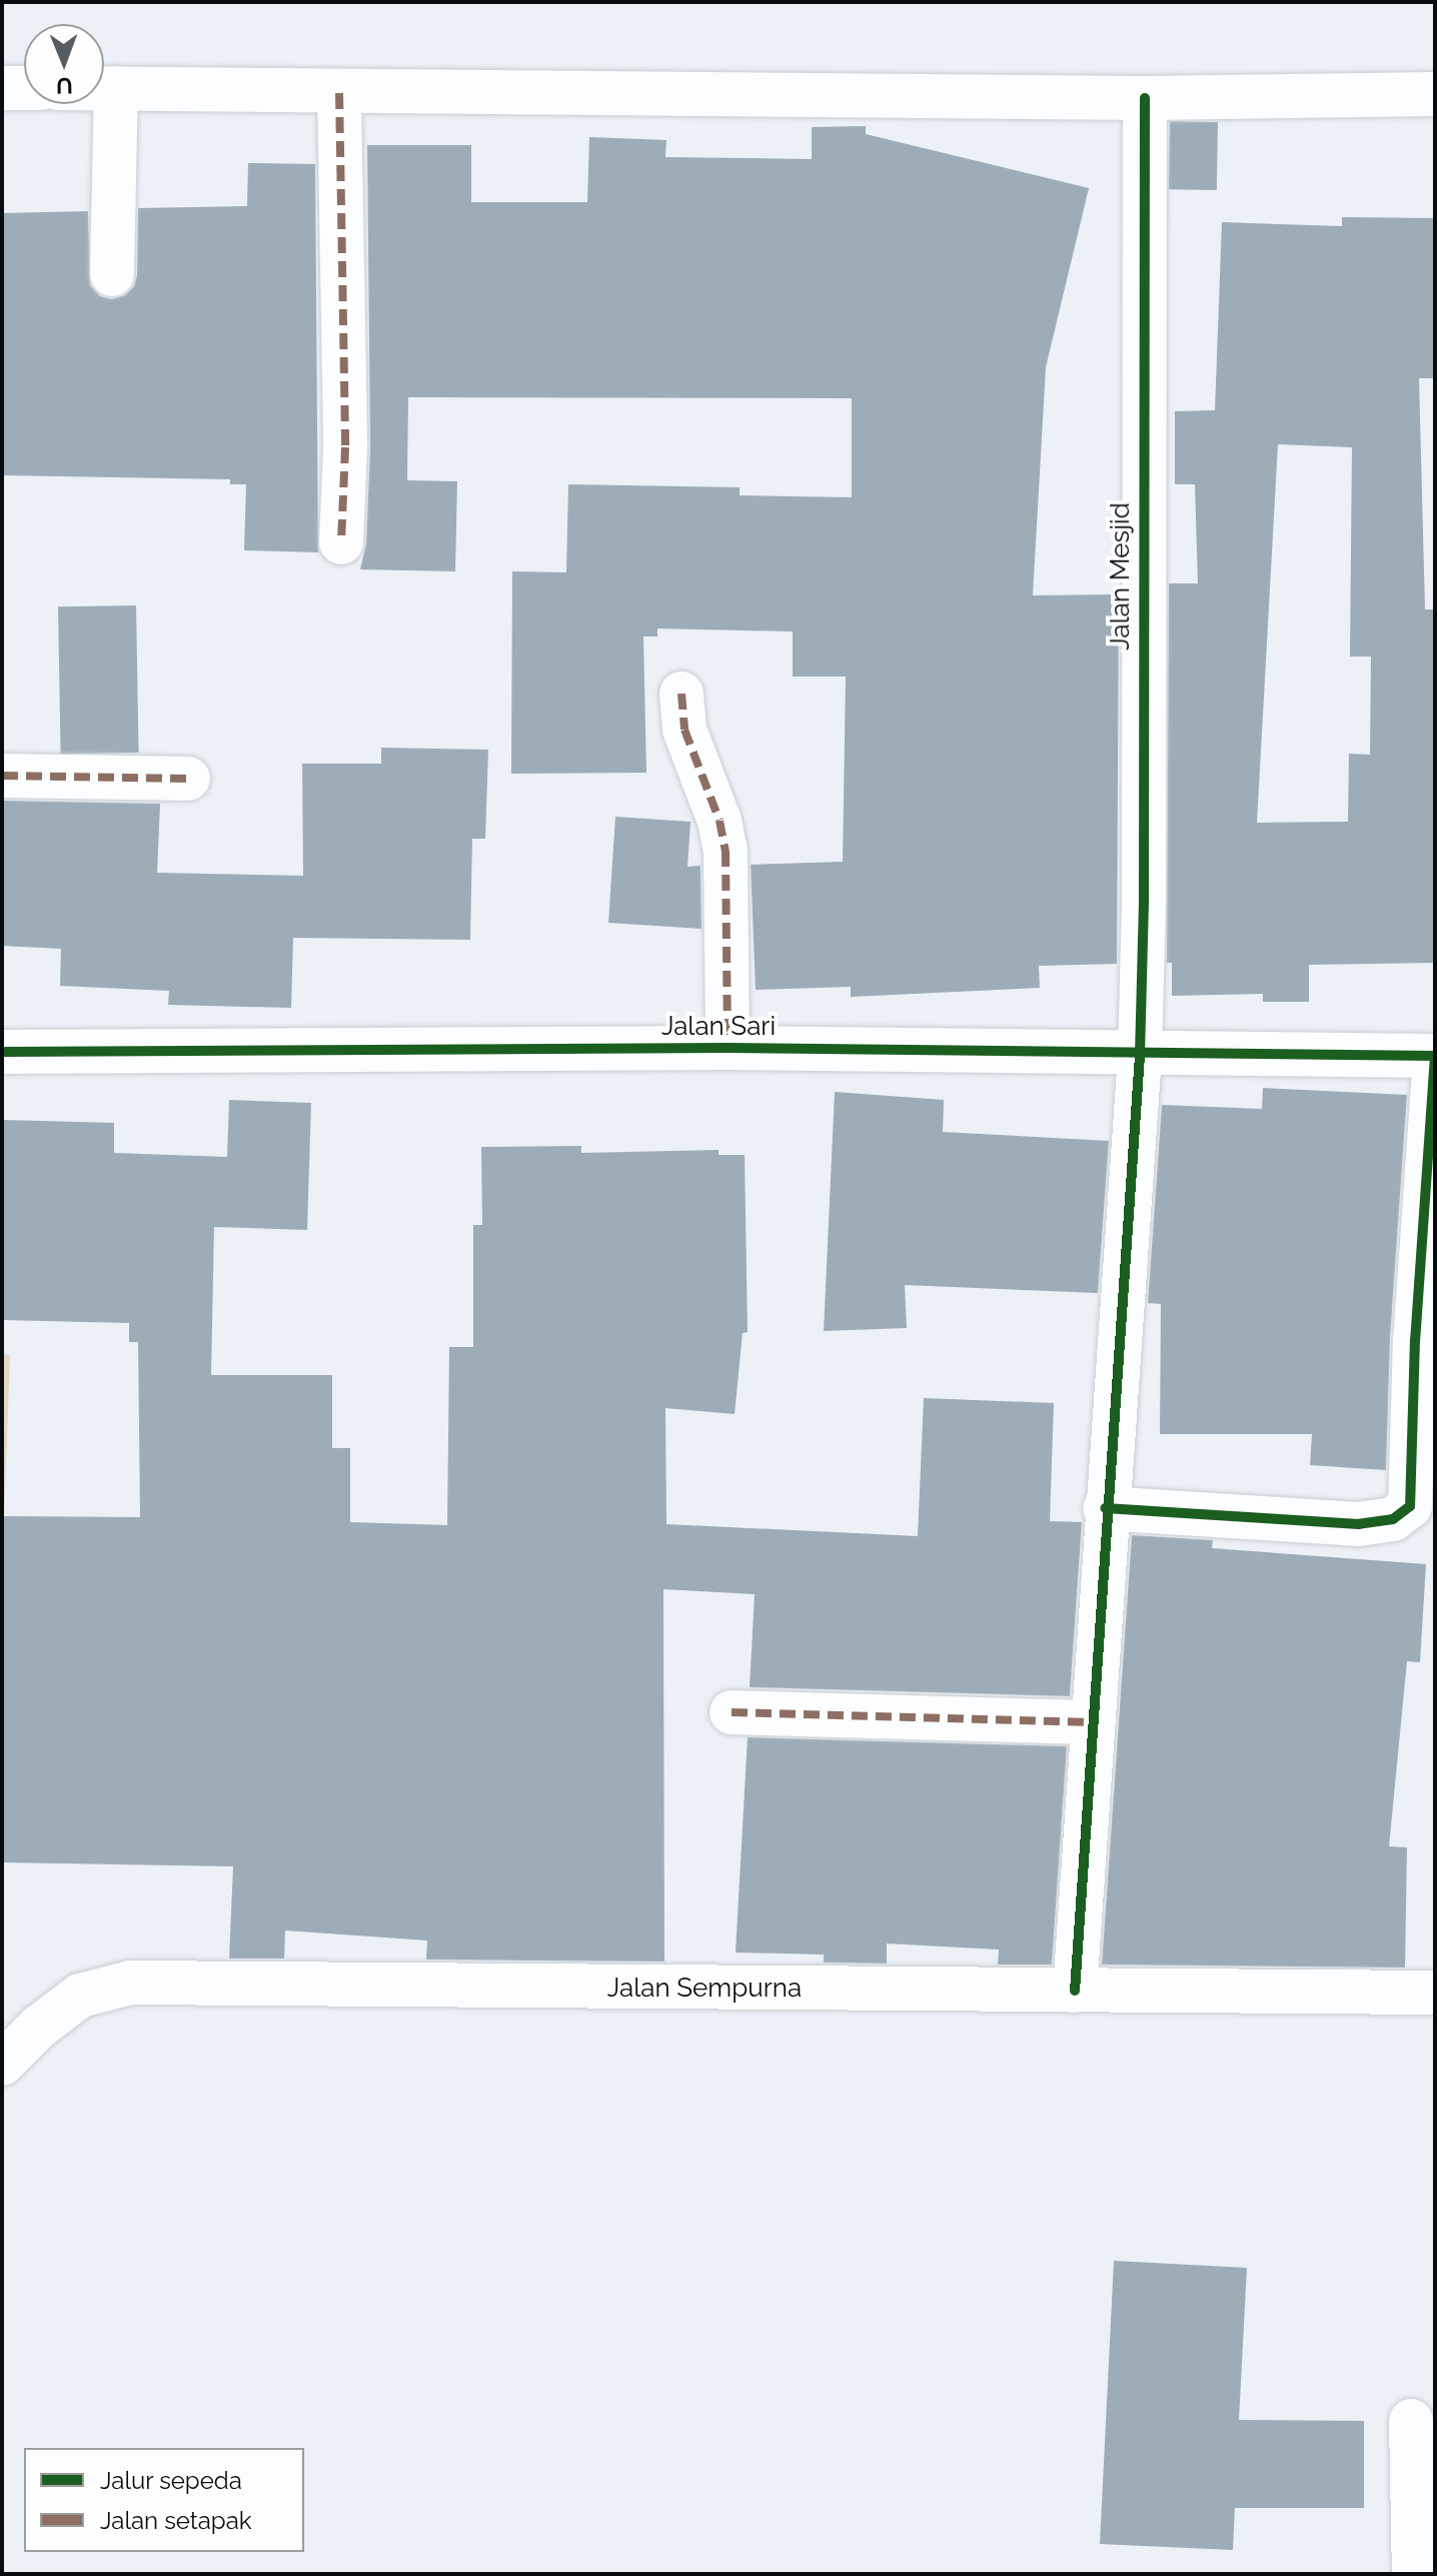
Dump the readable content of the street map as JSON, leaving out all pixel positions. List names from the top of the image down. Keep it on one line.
{"streets":{"street":["Jalan Mesjid","Jalan Sari","Jalan Sempurna"]},"crossings":[["Jalan Mesjid","Jalan Sari"],["Jalan Mesjid","Jalan Sempurna"]],"legend":["Jalur sepeda","Jalan setapak"],"north":"bottom"}
